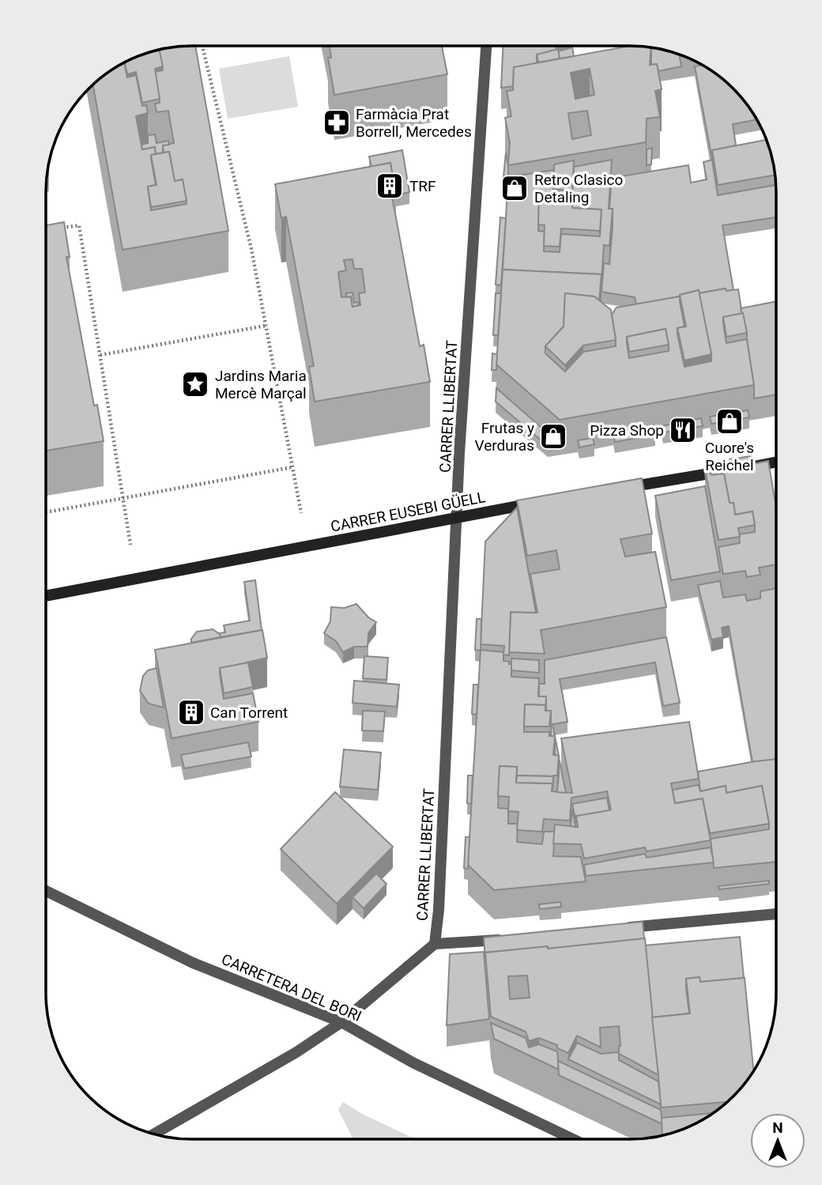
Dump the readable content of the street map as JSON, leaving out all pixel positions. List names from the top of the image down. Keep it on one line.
{"streets":{"street":["CARRER LLIBERTAT","CARRER EUSEBI GÜELL","CARRETERA DEL BORI"]},"crossings":[["CARRER LLIBERTAT","CARRER EUSEBI GÜELL"]],"places":{"pharmacy":["Farmàcia Prat Borrell, Mercedes"],"building":["TRF","Can Torrent"],"shop":["Retro Clasico Detaling","Cuore's Reichel","Frutas y Verduras"],"place":["Jardins Maria Mercè Marçal"],"restaurant":["Pizza Shop"]},"north":"top"}
